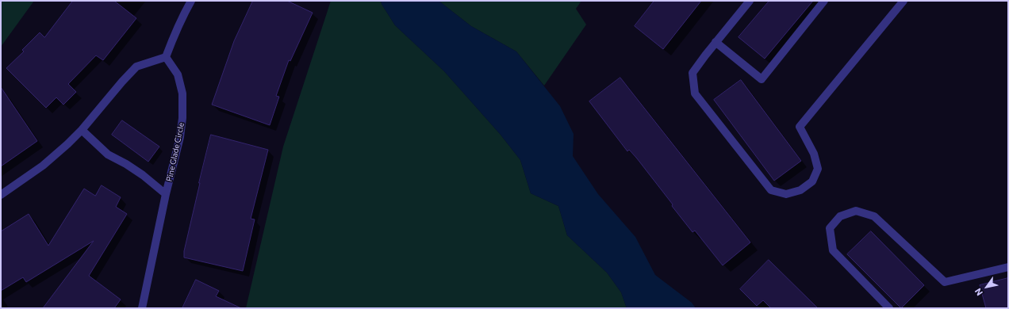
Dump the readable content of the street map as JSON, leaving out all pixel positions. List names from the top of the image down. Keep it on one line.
{"streets":{"street":["Pine Glade Circle"]},"north":"bottom left"}
